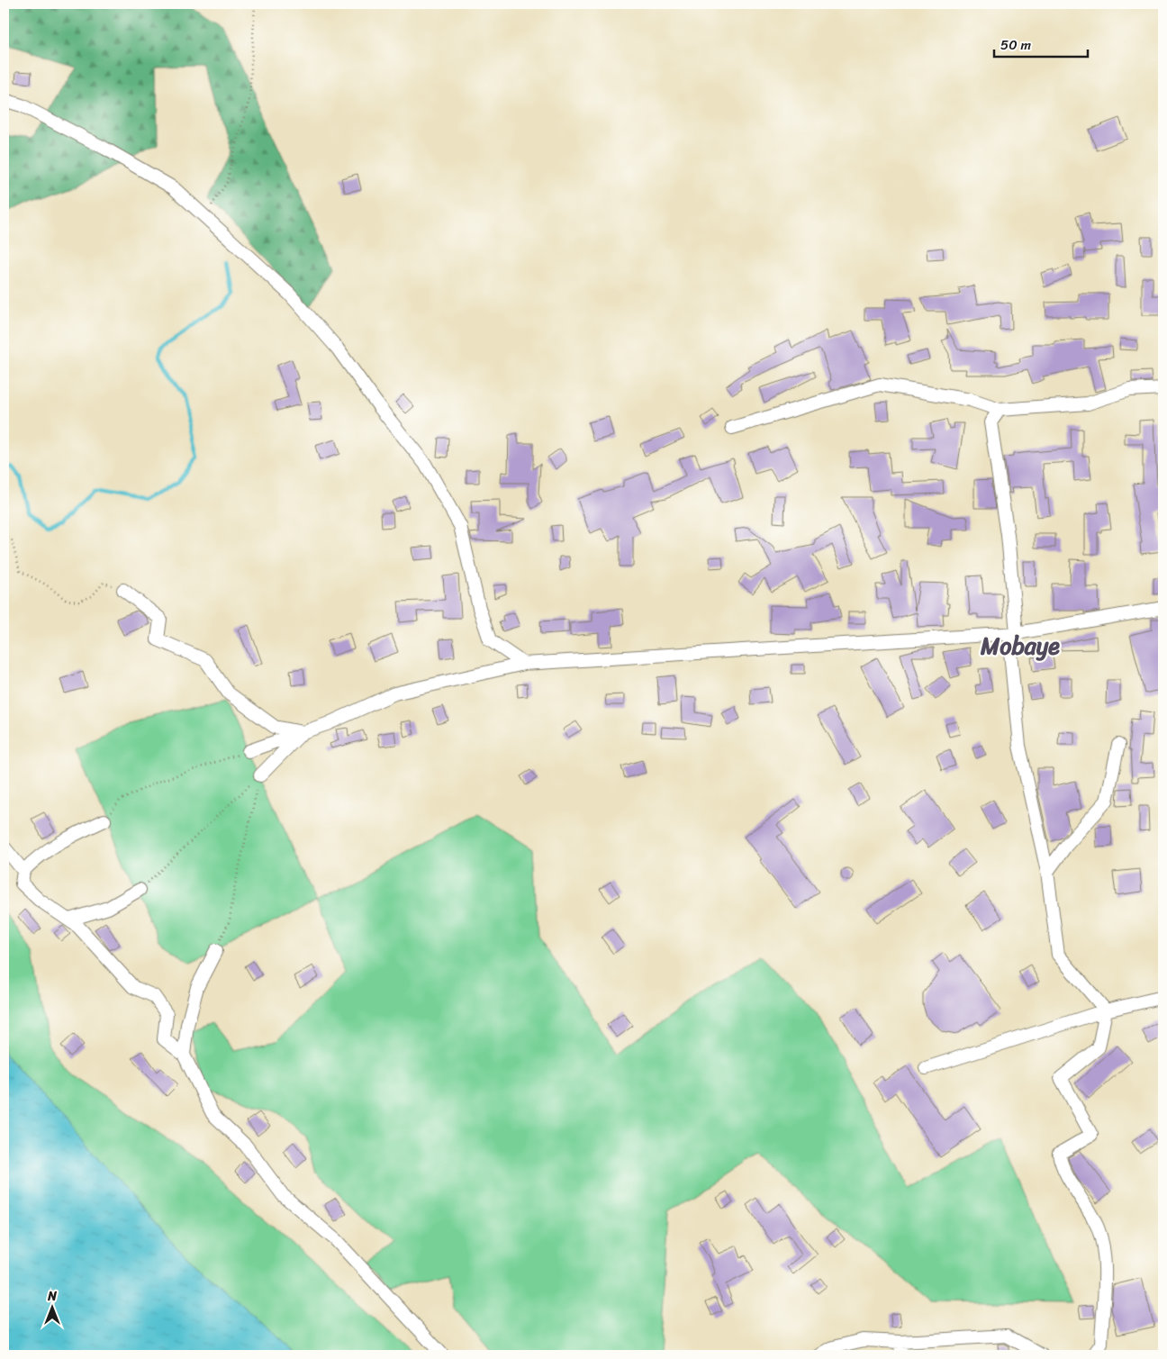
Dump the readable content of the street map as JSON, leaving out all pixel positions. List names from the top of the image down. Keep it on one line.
{"districts":["Mobaye"],"scale_bar":"50 m","north":"top"}
